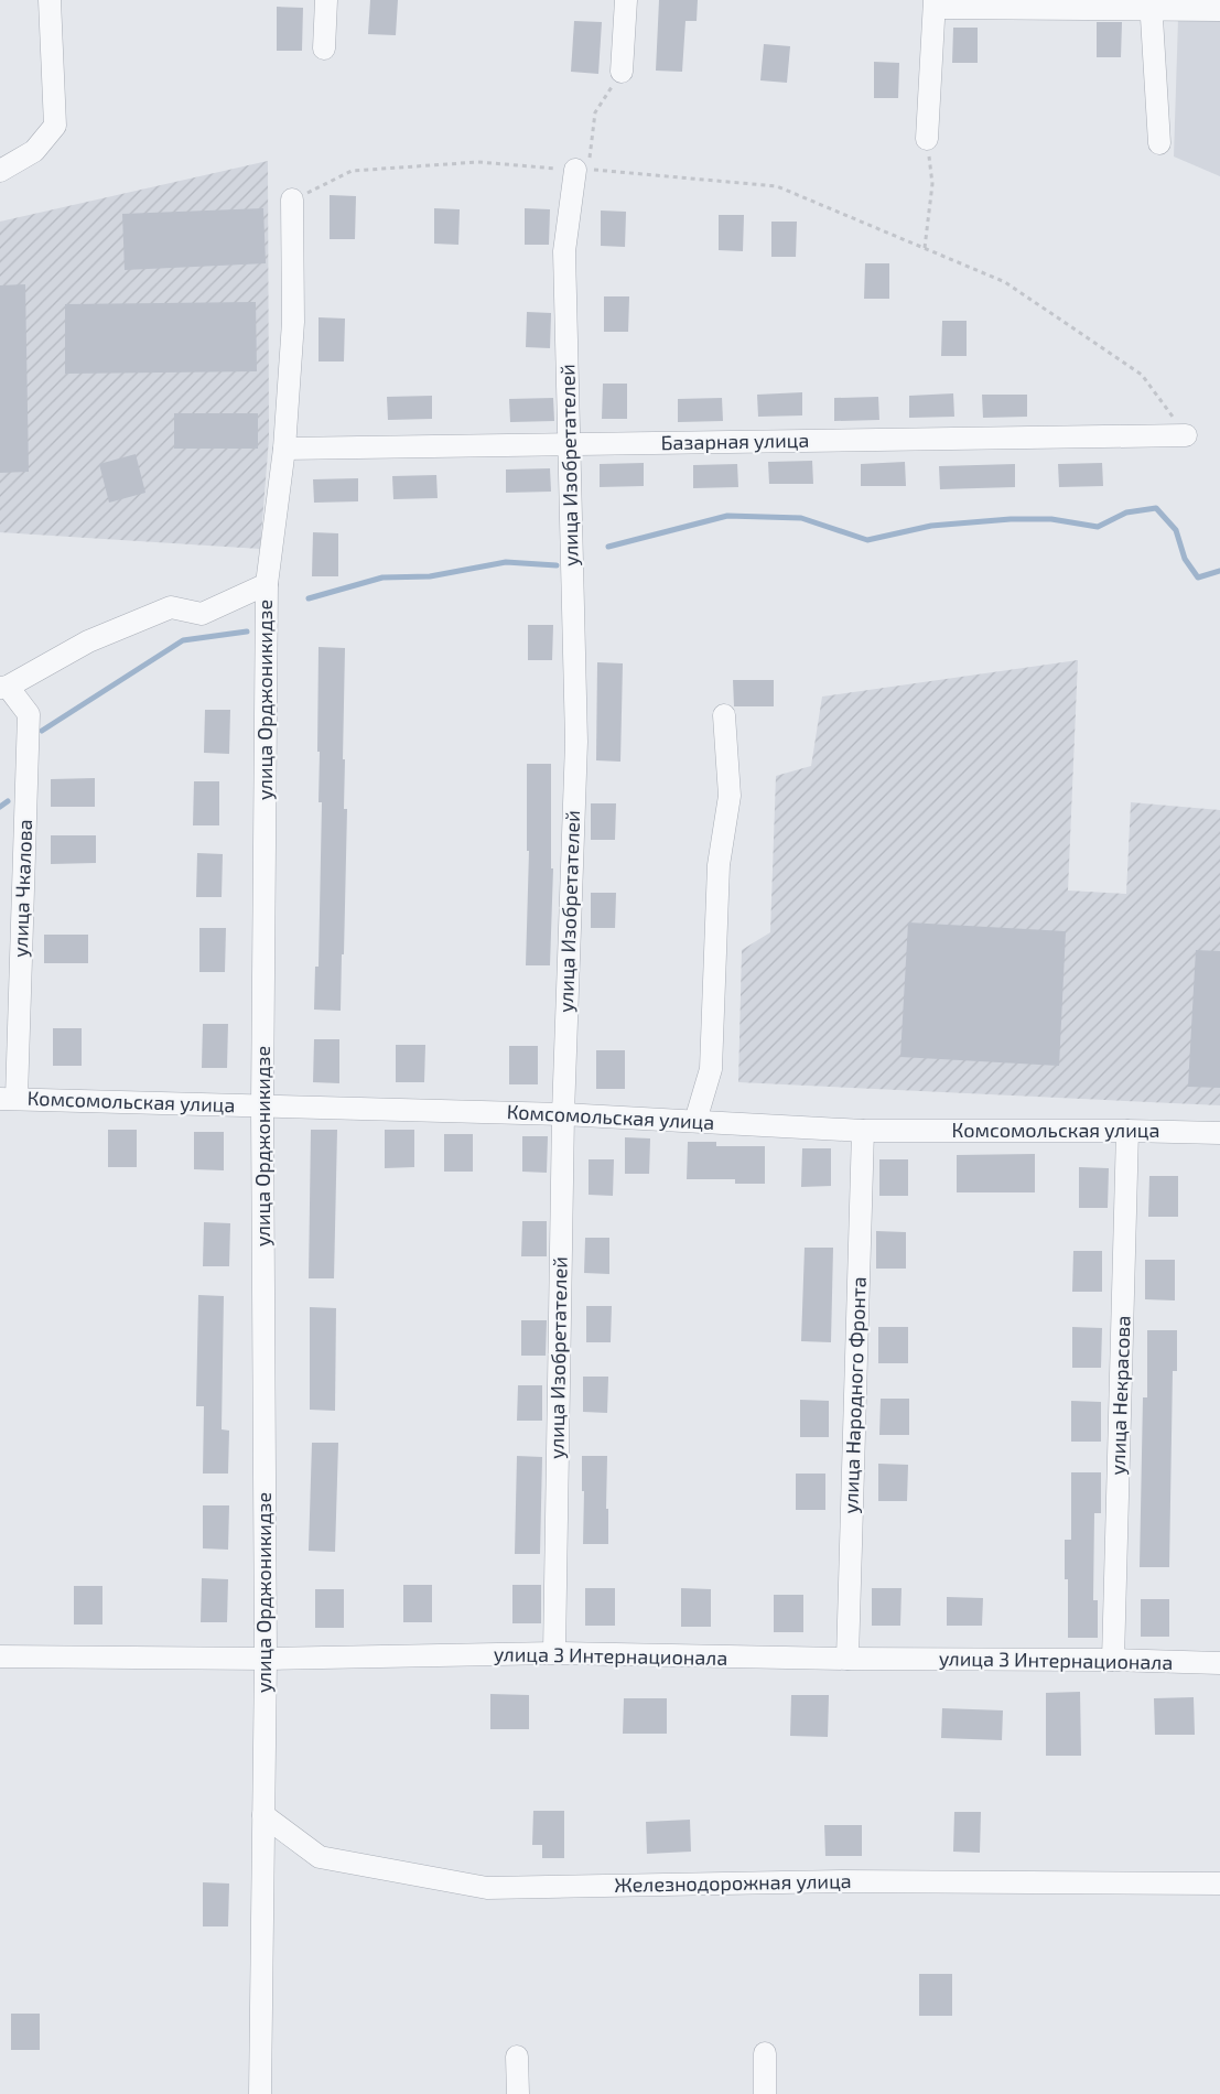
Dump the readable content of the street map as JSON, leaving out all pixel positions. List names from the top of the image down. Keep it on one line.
{"streets":{"street":["Базарная улица","улица Изобретателей","улица Орджоникидзе","улица Чкалова","Комсомольская улица","улица Народного Фронта","улица Некрасова","улица 3 Интернационала","Железнодорожная улица"]},"crossings":[["Базарная улица","улица Изобретателей"],["Базарная улица","улица Орджоникидзе"],["улица Изобретателей","Комсомольская улица"],["улица Изобретателей","улица 3 Интернационала"],["улица Орджоникидзе","Комсомольская улица"],["улица Орджоникидзе","улица 3 Интернационала"],["улица Орджоникидзе","Железнодорожная улица"],["улица Чкалова","Комсомольская улица"],["Комсомольская улица","улица Народного Фронта"],["Комсомольская улица","улица Некрасова"],["улица Народного Фронта","улица 3 Интернационала"],["улица Некрасова","улица 3 Интернационала"]]}
